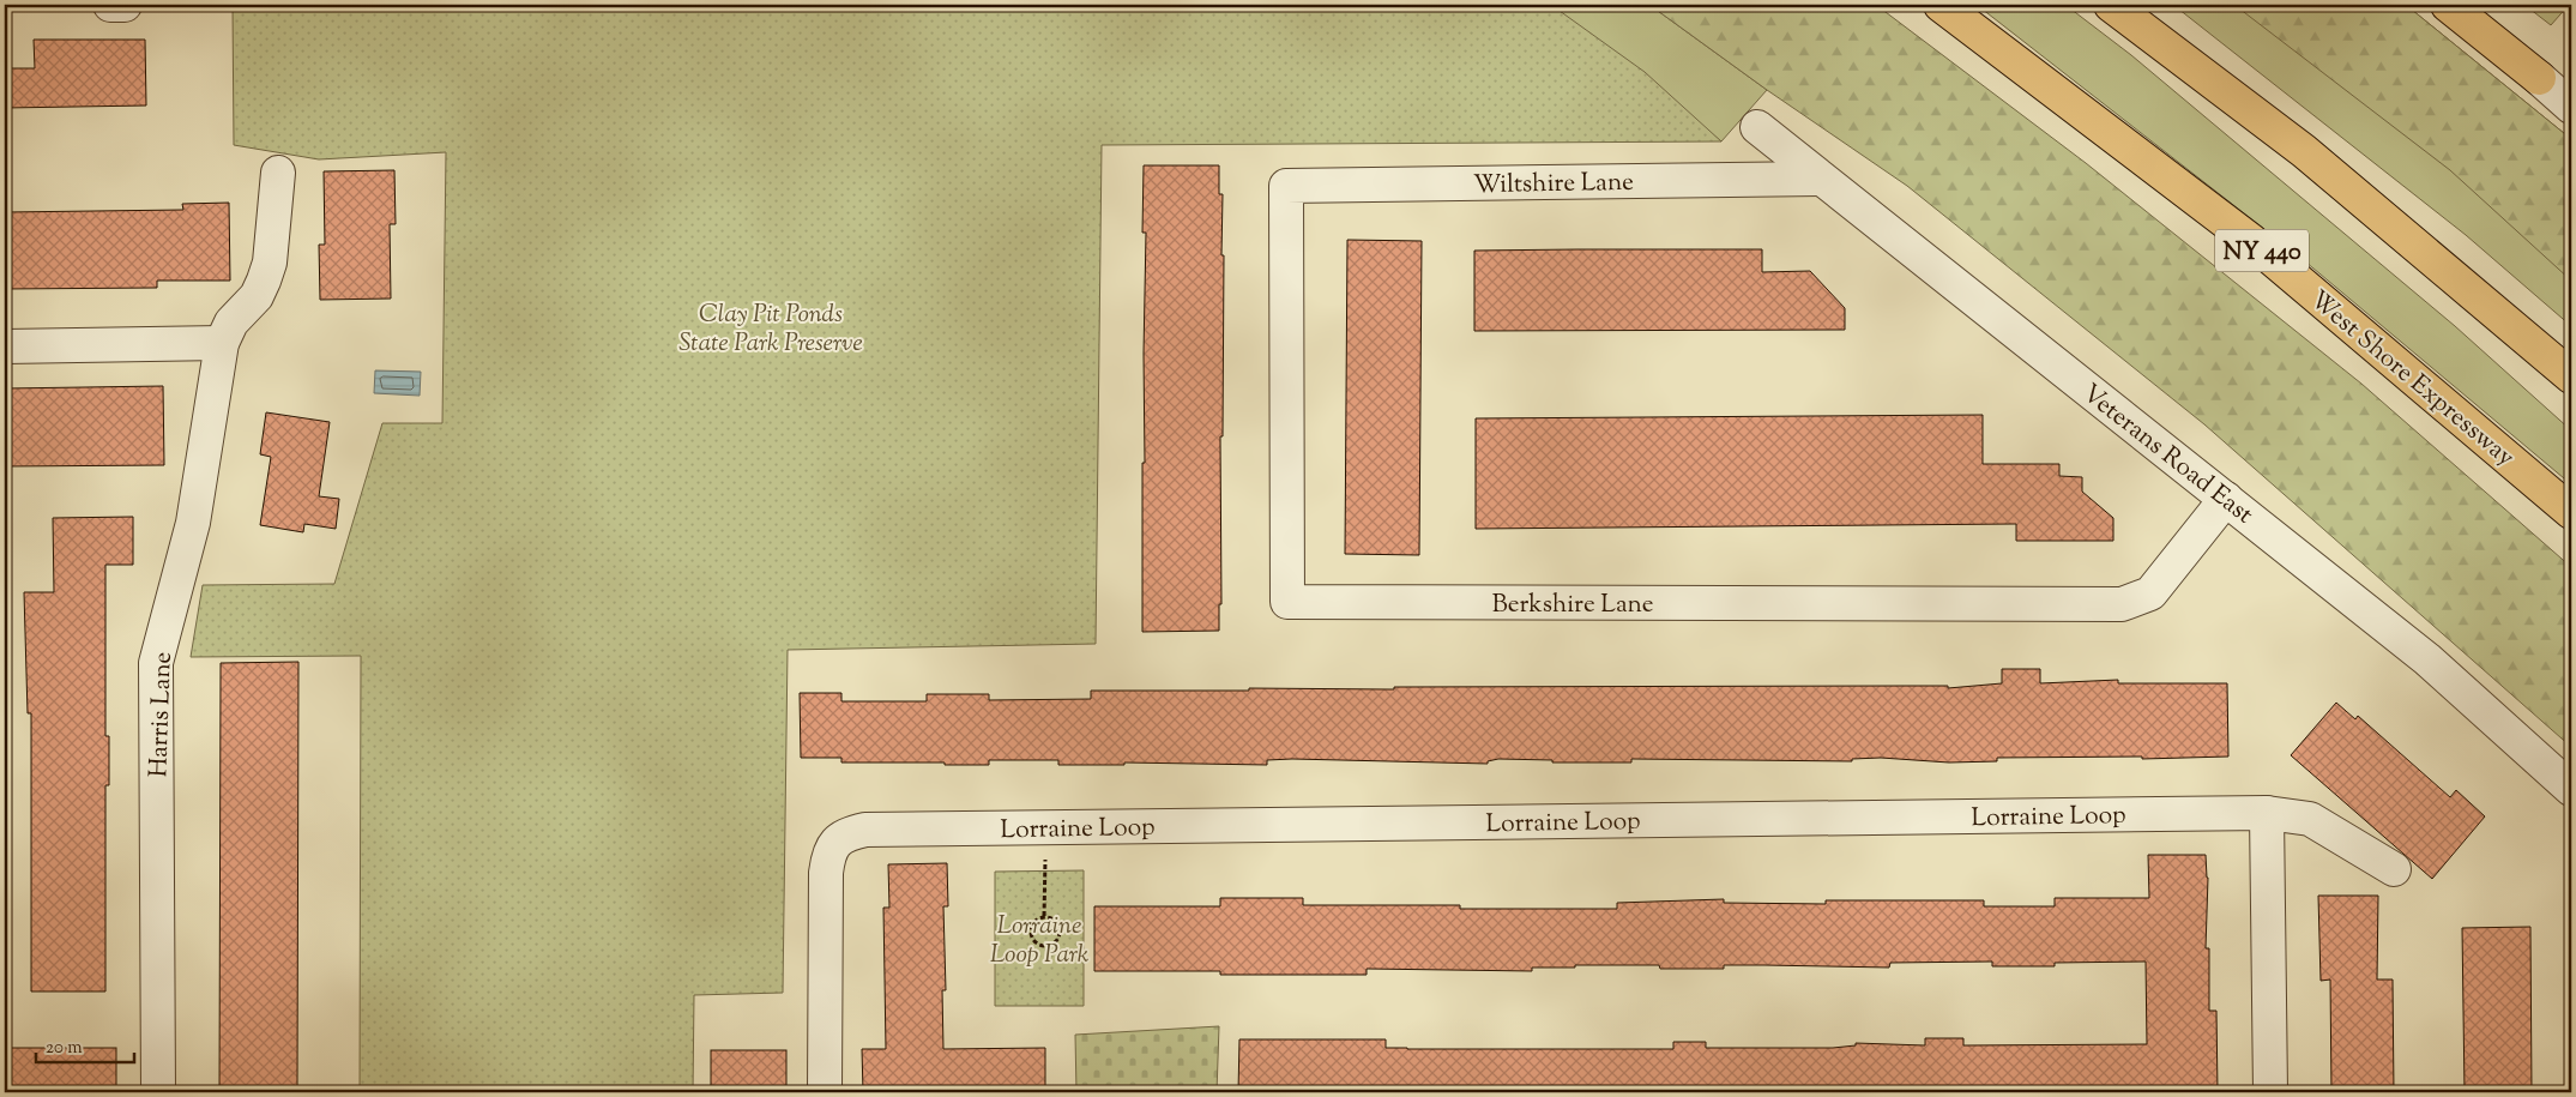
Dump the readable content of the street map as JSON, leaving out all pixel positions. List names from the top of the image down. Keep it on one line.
{"streets":{"highway":["NY 440","West Shore Expressway"],"street":["Wiltshire Lane","Veterans Road East","Berkshire Lane","Harris Lane","Lorraine Loop"]},"crossings":[["Wiltshire Lane","Veterans Road East"],["Wiltshire Lane","Berkshire Lane"],["Veterans Road East","Berkshire Lane"]],"parks":["Clay Pit Ponds State Park Preserve","Lorraine Loop Park"],"scale_bar":"20 m"}
